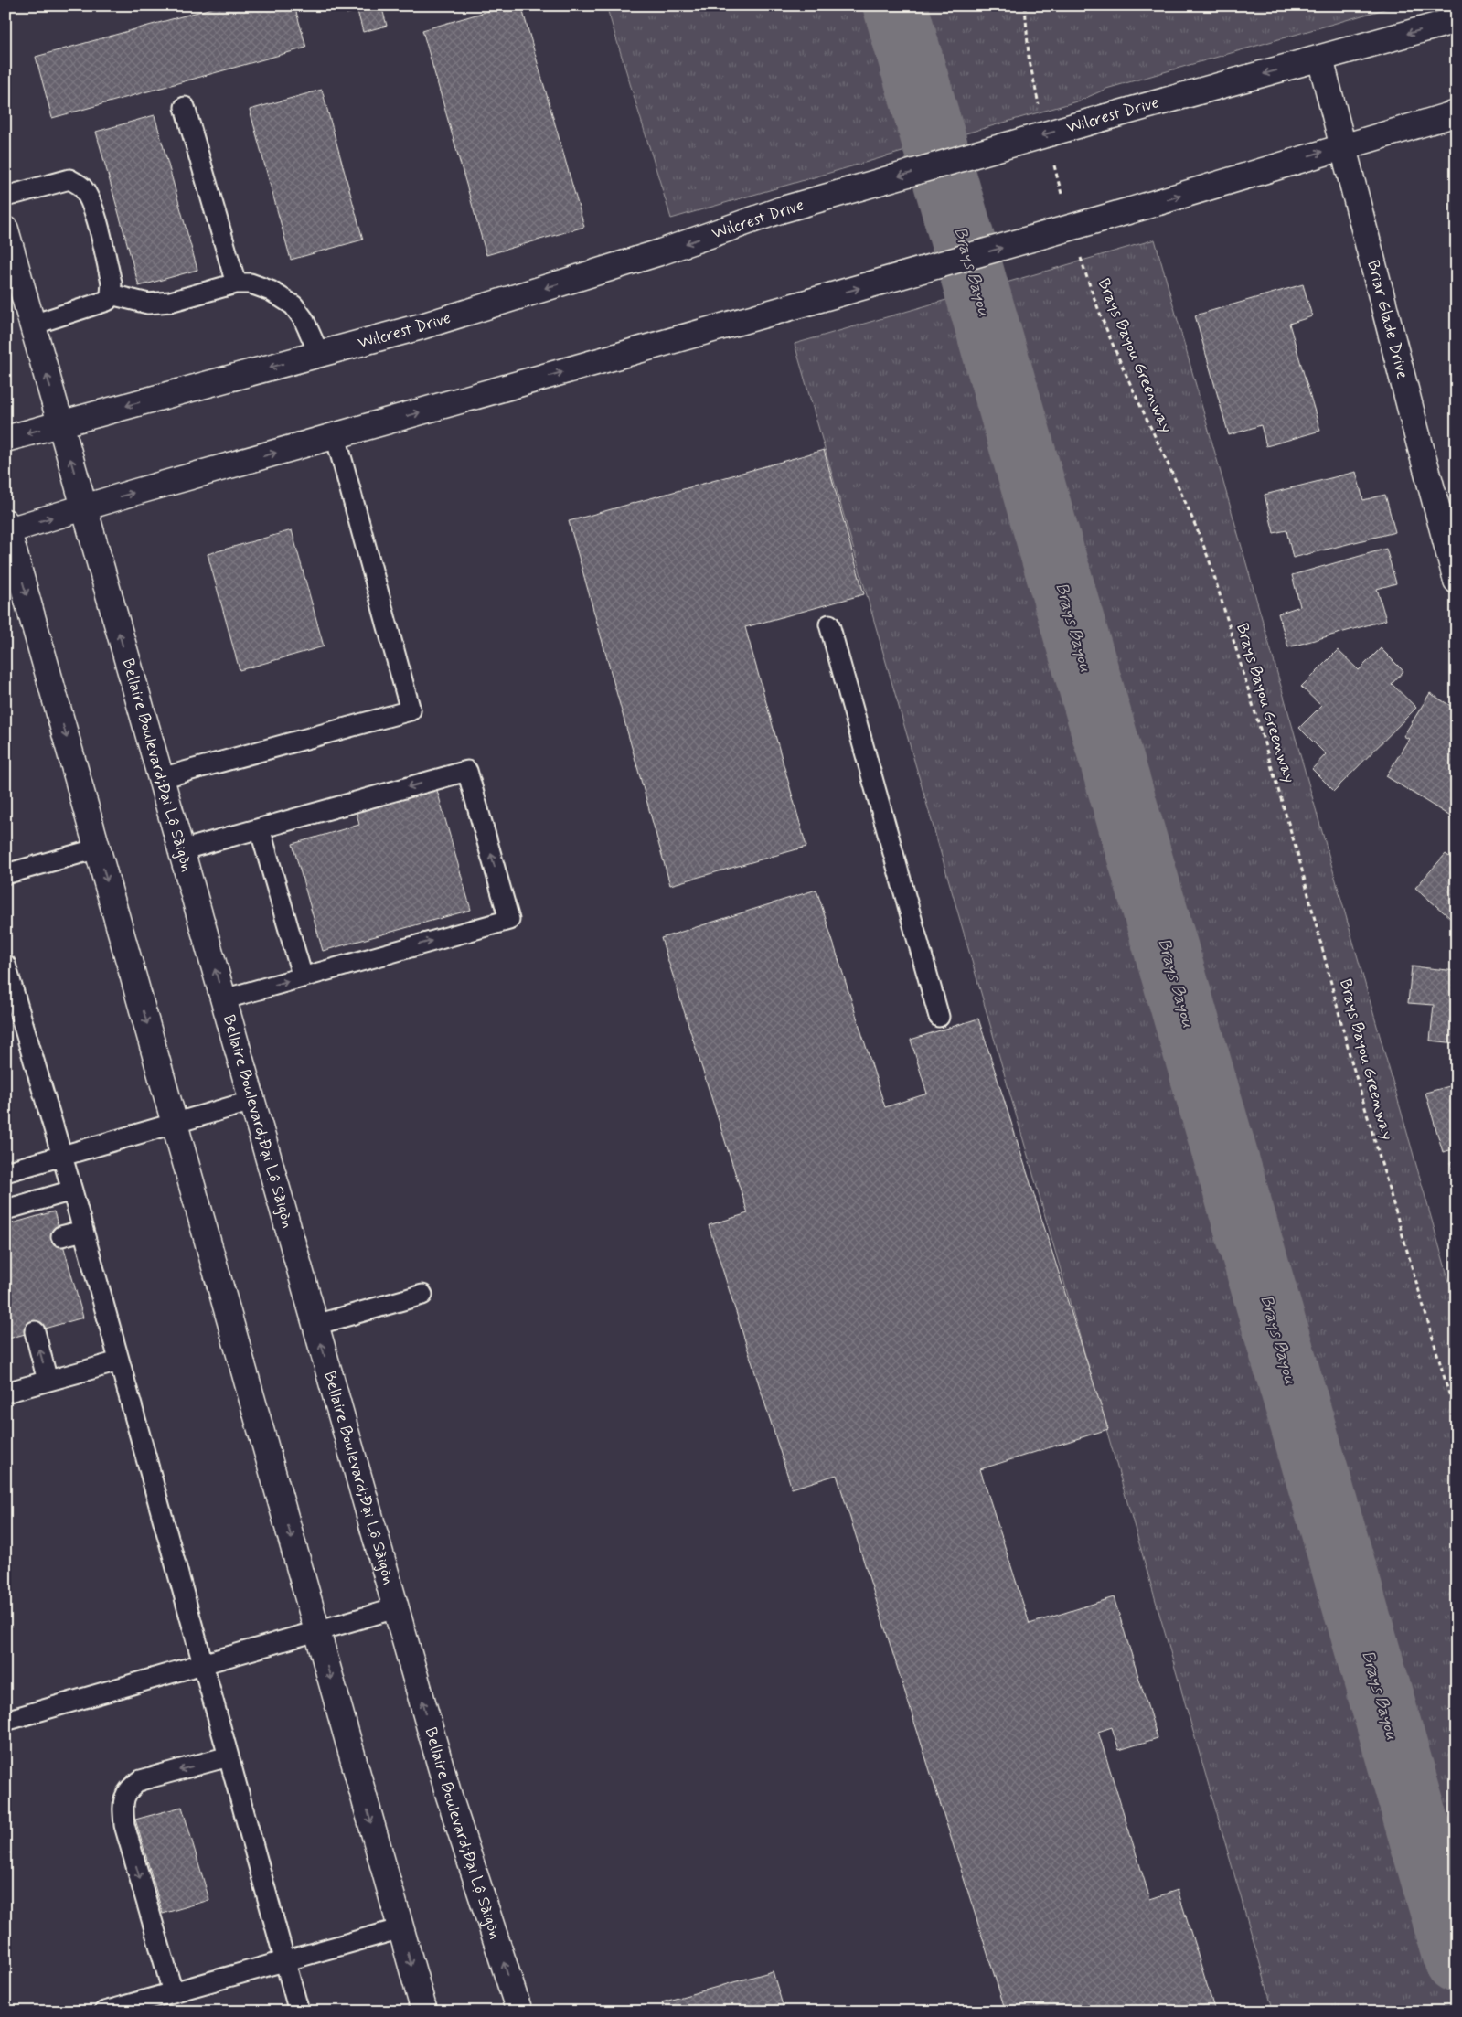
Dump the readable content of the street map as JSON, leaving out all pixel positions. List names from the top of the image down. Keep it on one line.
{"streets":{"main road":["Wilcrest Drive","Briar Glade Drive","Bellaire Boulevard;Đại Lộ Sàigòn"],"path":["Brays Bayou Greenway"]},"crossings":[["Wilcrest Drive","Briar Glade Drive"],["Wilcrest Drive","Bellaire Boulevard;Đại Lộ Sàigòn"]],"water":["Brays Bayou"]}
